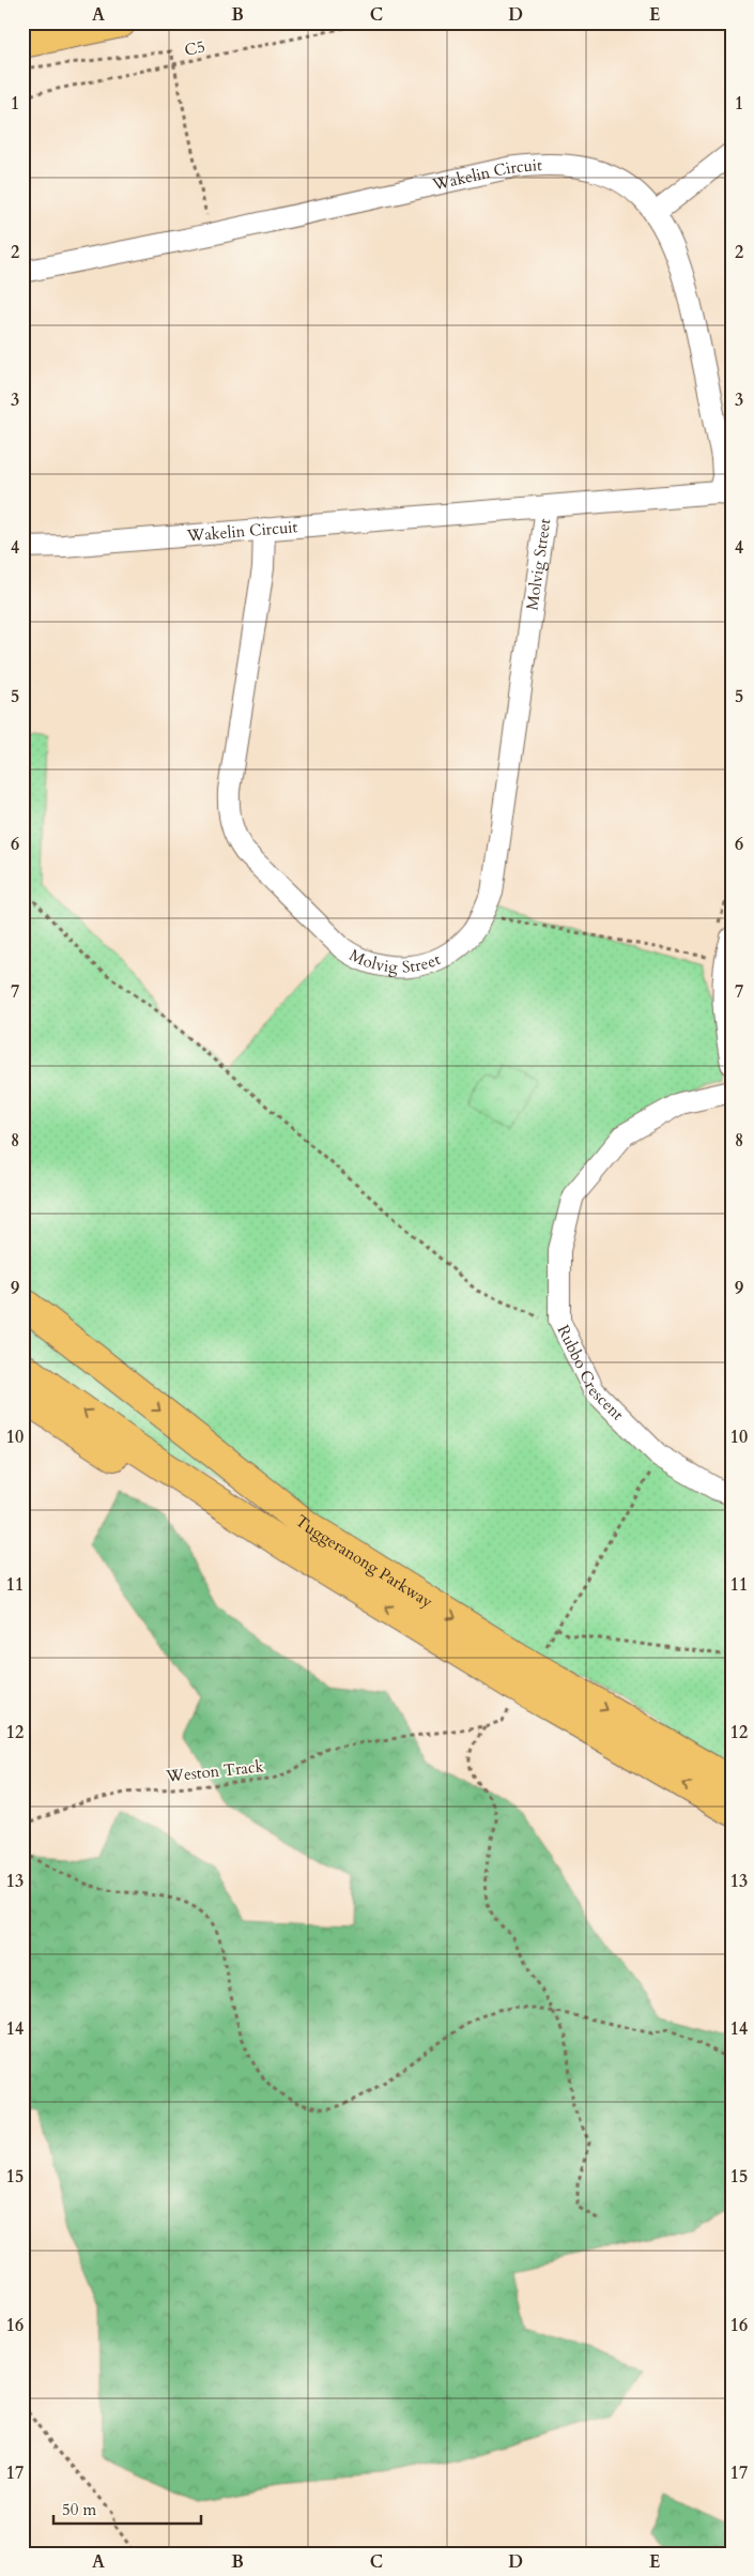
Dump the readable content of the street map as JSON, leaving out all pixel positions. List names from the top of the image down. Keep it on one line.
{"streets":{"main road":["Tuggeranong Parkway"],"street":["Wakelin Circuit","Molvig Street","Rubbo Crescent"],"path":["C5","Weston Track"]},"crossings":[["Wakelin Circuit","Molvig Street"],["Tuggeranong Parkway","Weston Track"]],"scale_bar":"50 m","grid":{"columns":["A","B","C","D","E"],"rows":["1","2","3","4","5","6","7","8","9","10","11","12","13","14","15","16","17"]}}
